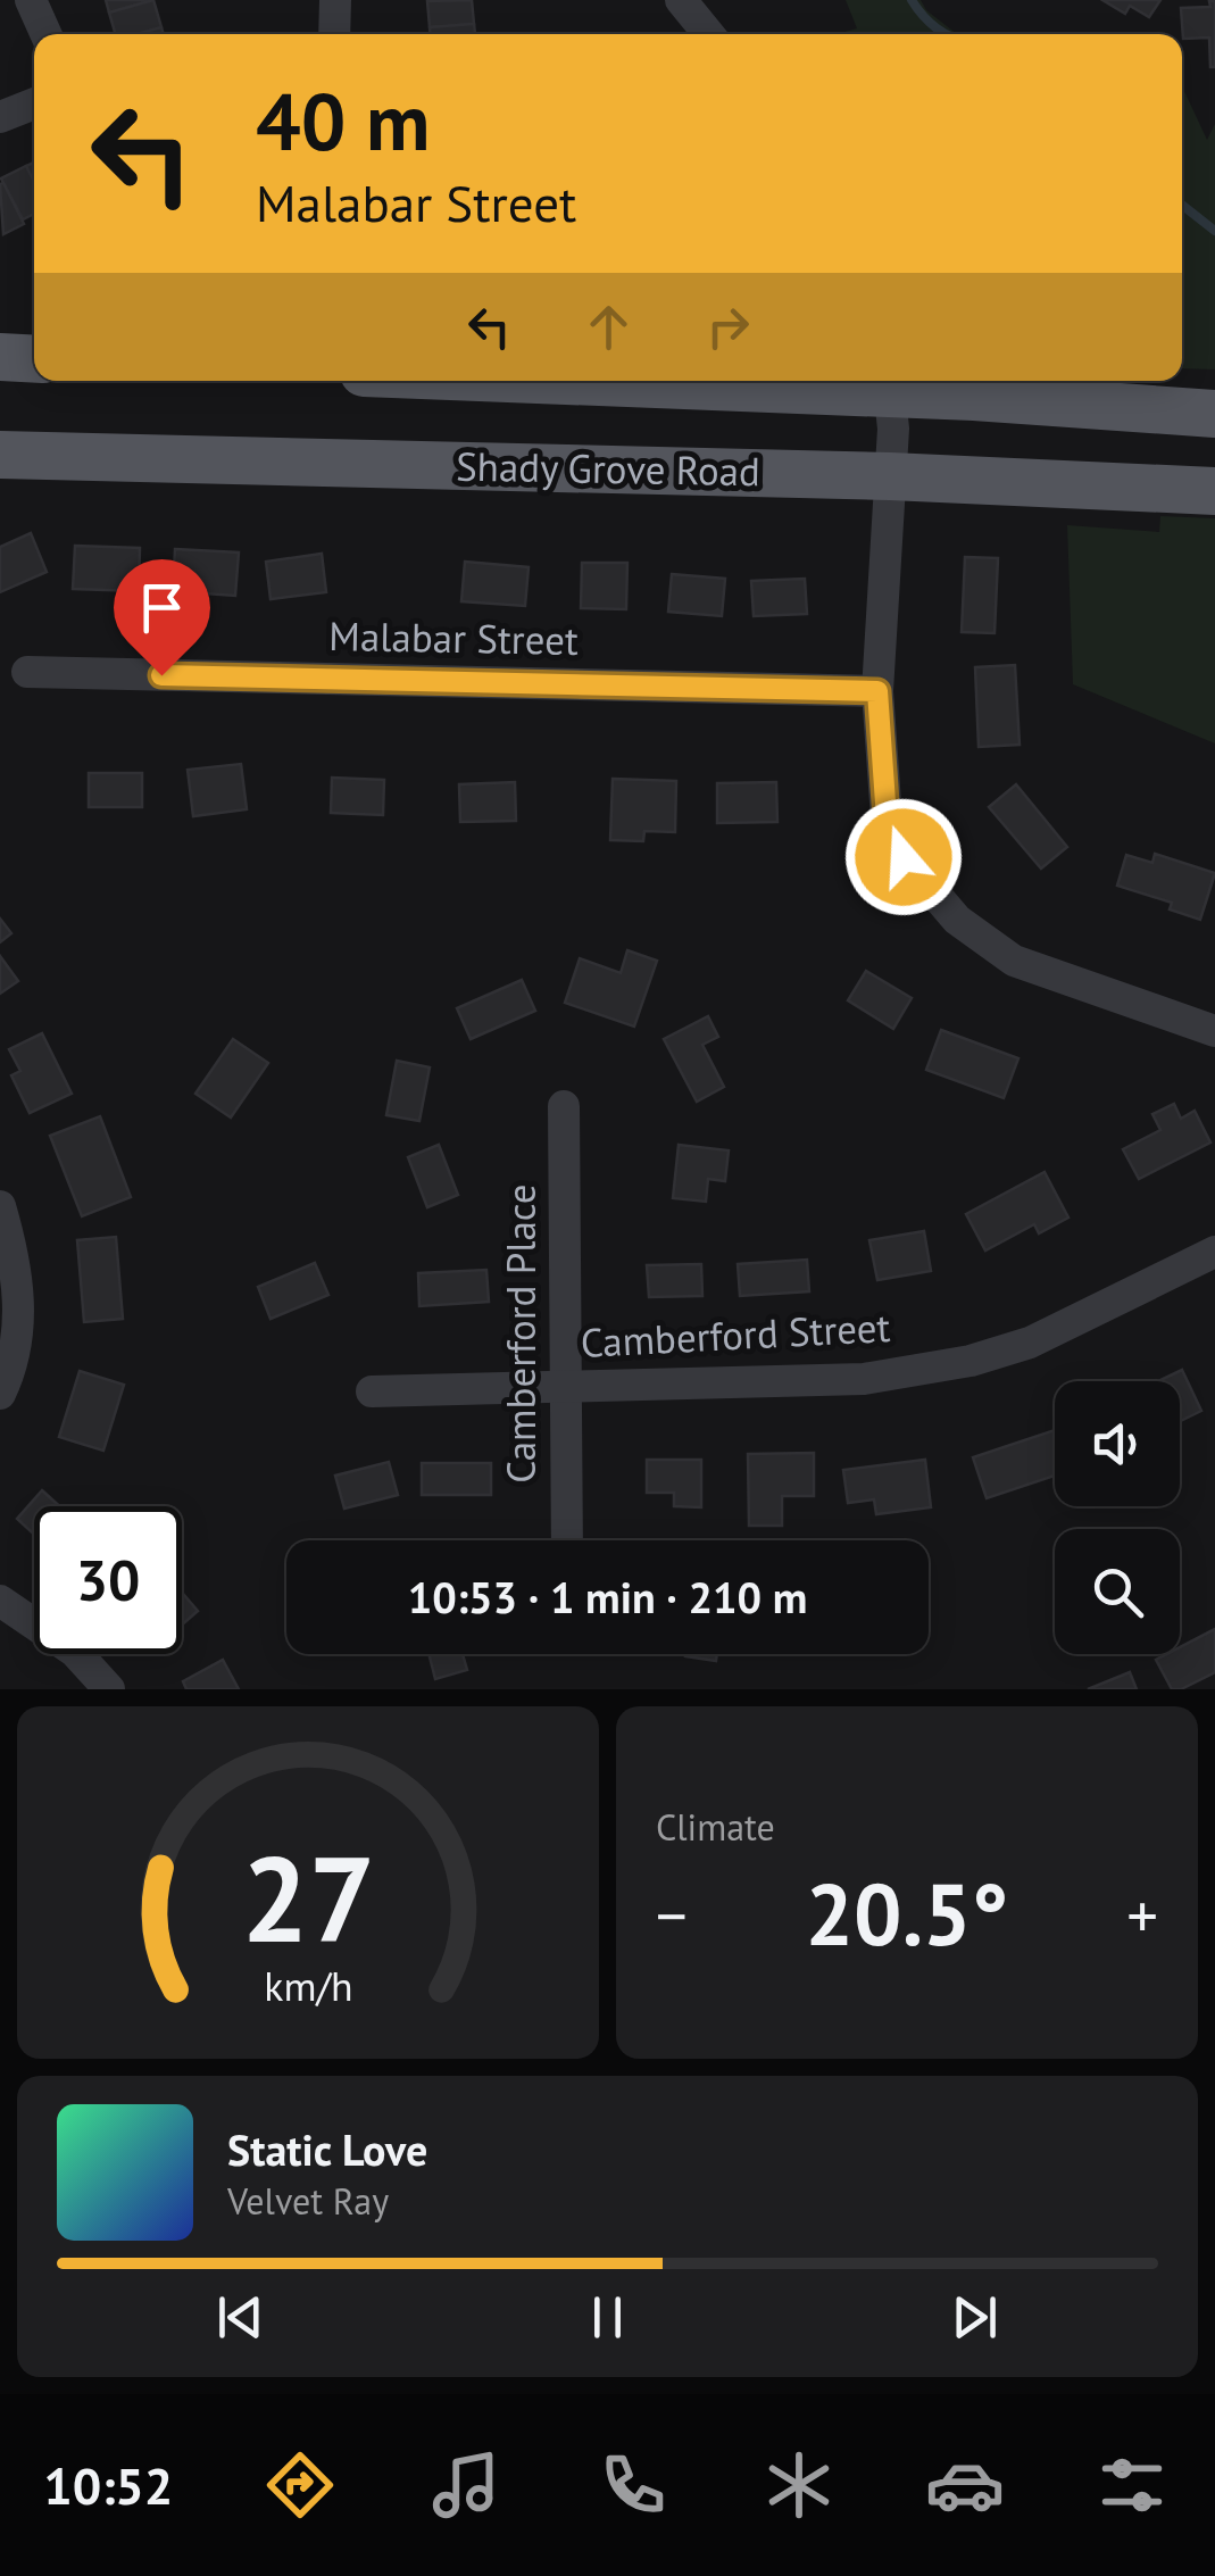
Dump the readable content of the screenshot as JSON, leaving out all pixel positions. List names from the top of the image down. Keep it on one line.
{"streets":{"main road":["Shady Grove Road"],"street":["Malabar Street","Camberford Place","Camberford Street"]},"crossings":[["Camberford Place","Camberford Street"]],"page":{"turn":["40 m","Malabar Street"],"limit":"30","trip":"10:53 · 1 min · 210 m","tile":"Climate","heat":["−","20.5°","+"],"song":["Static Love","Velvet Ray"],"tabs":"10:52","gauge":["27","km/h"]}}
